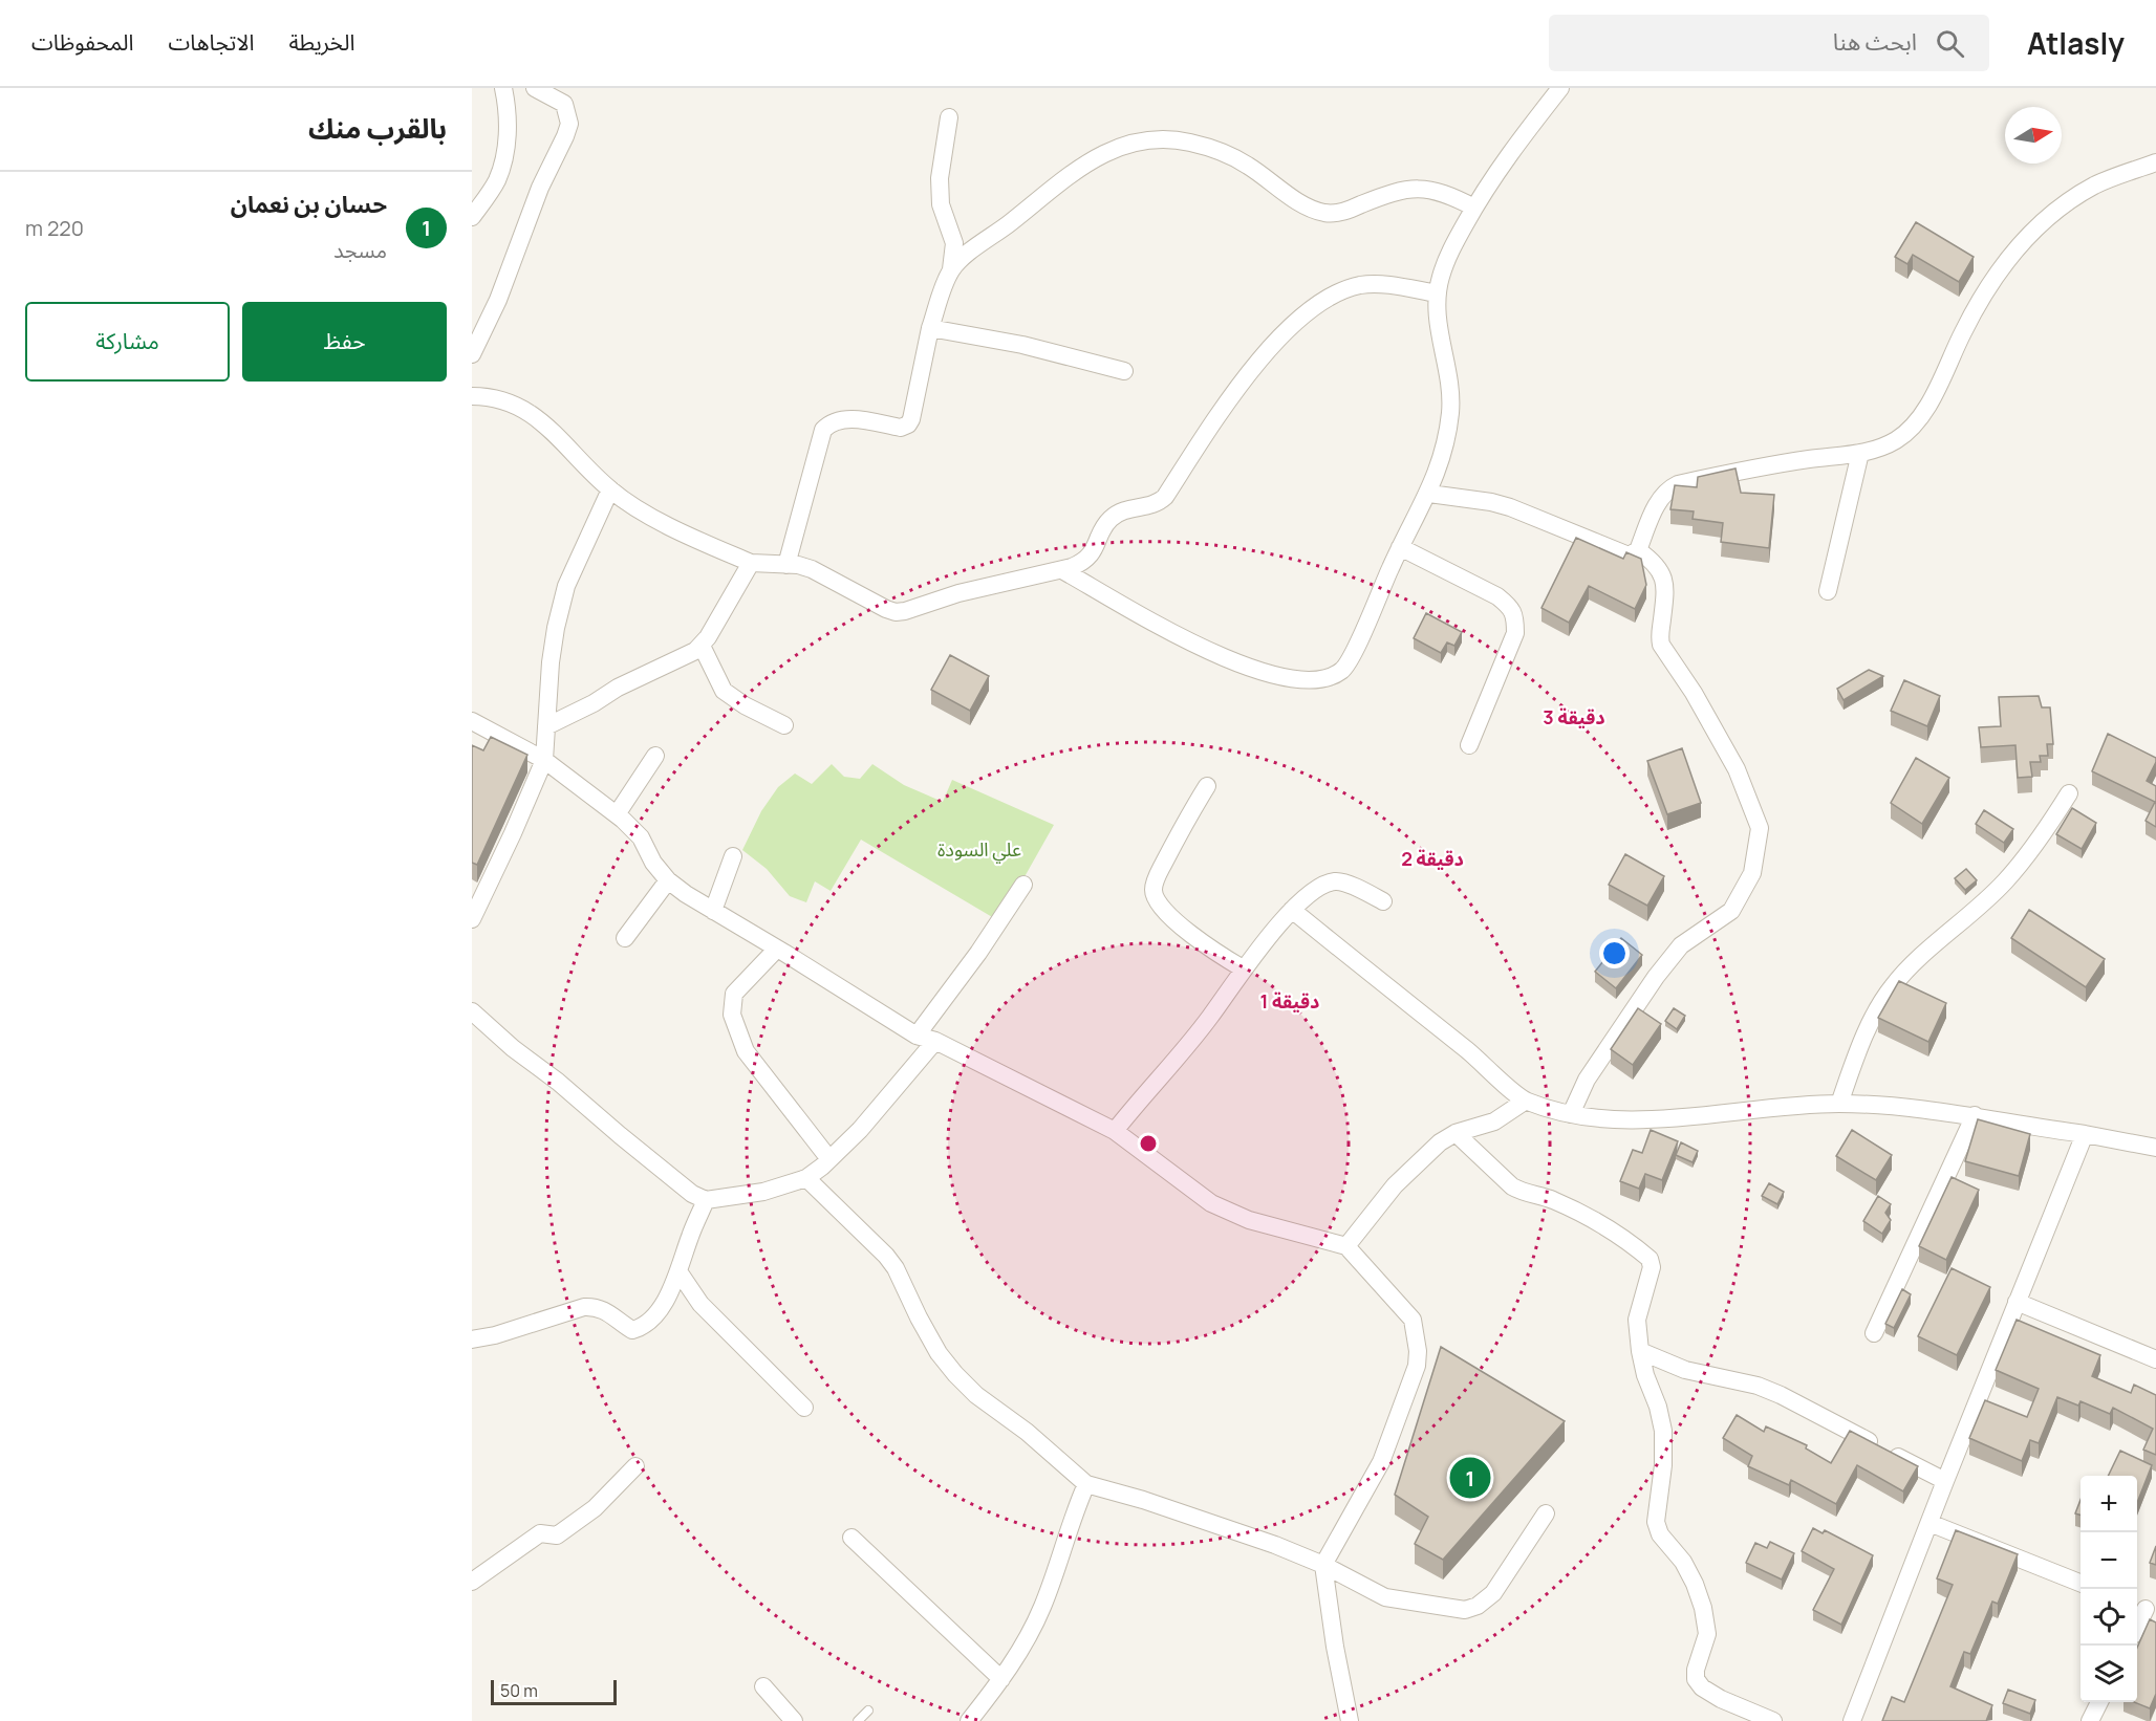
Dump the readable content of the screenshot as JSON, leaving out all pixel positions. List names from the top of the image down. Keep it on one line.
{"parks":["علي السودة"],"scale_bar":"50 m","north":"right","page":{"header":"Atlasly","search":"ابحث هنا","nav":["الخريطة","الاتجاهات","المحفوظات"],"heading":"بالقرب منك","list":[{"mark":"1","name":"حسان بن نعمان","note":"مسجد","value":"220 m"}],"buttons":["حفظ","مشاركة"],"pins":"1","map_buttons":["+","−"],"scale":"50 m"},"rings":["3 دقيقة","2 دقيقة","1 دقيقة"]}
